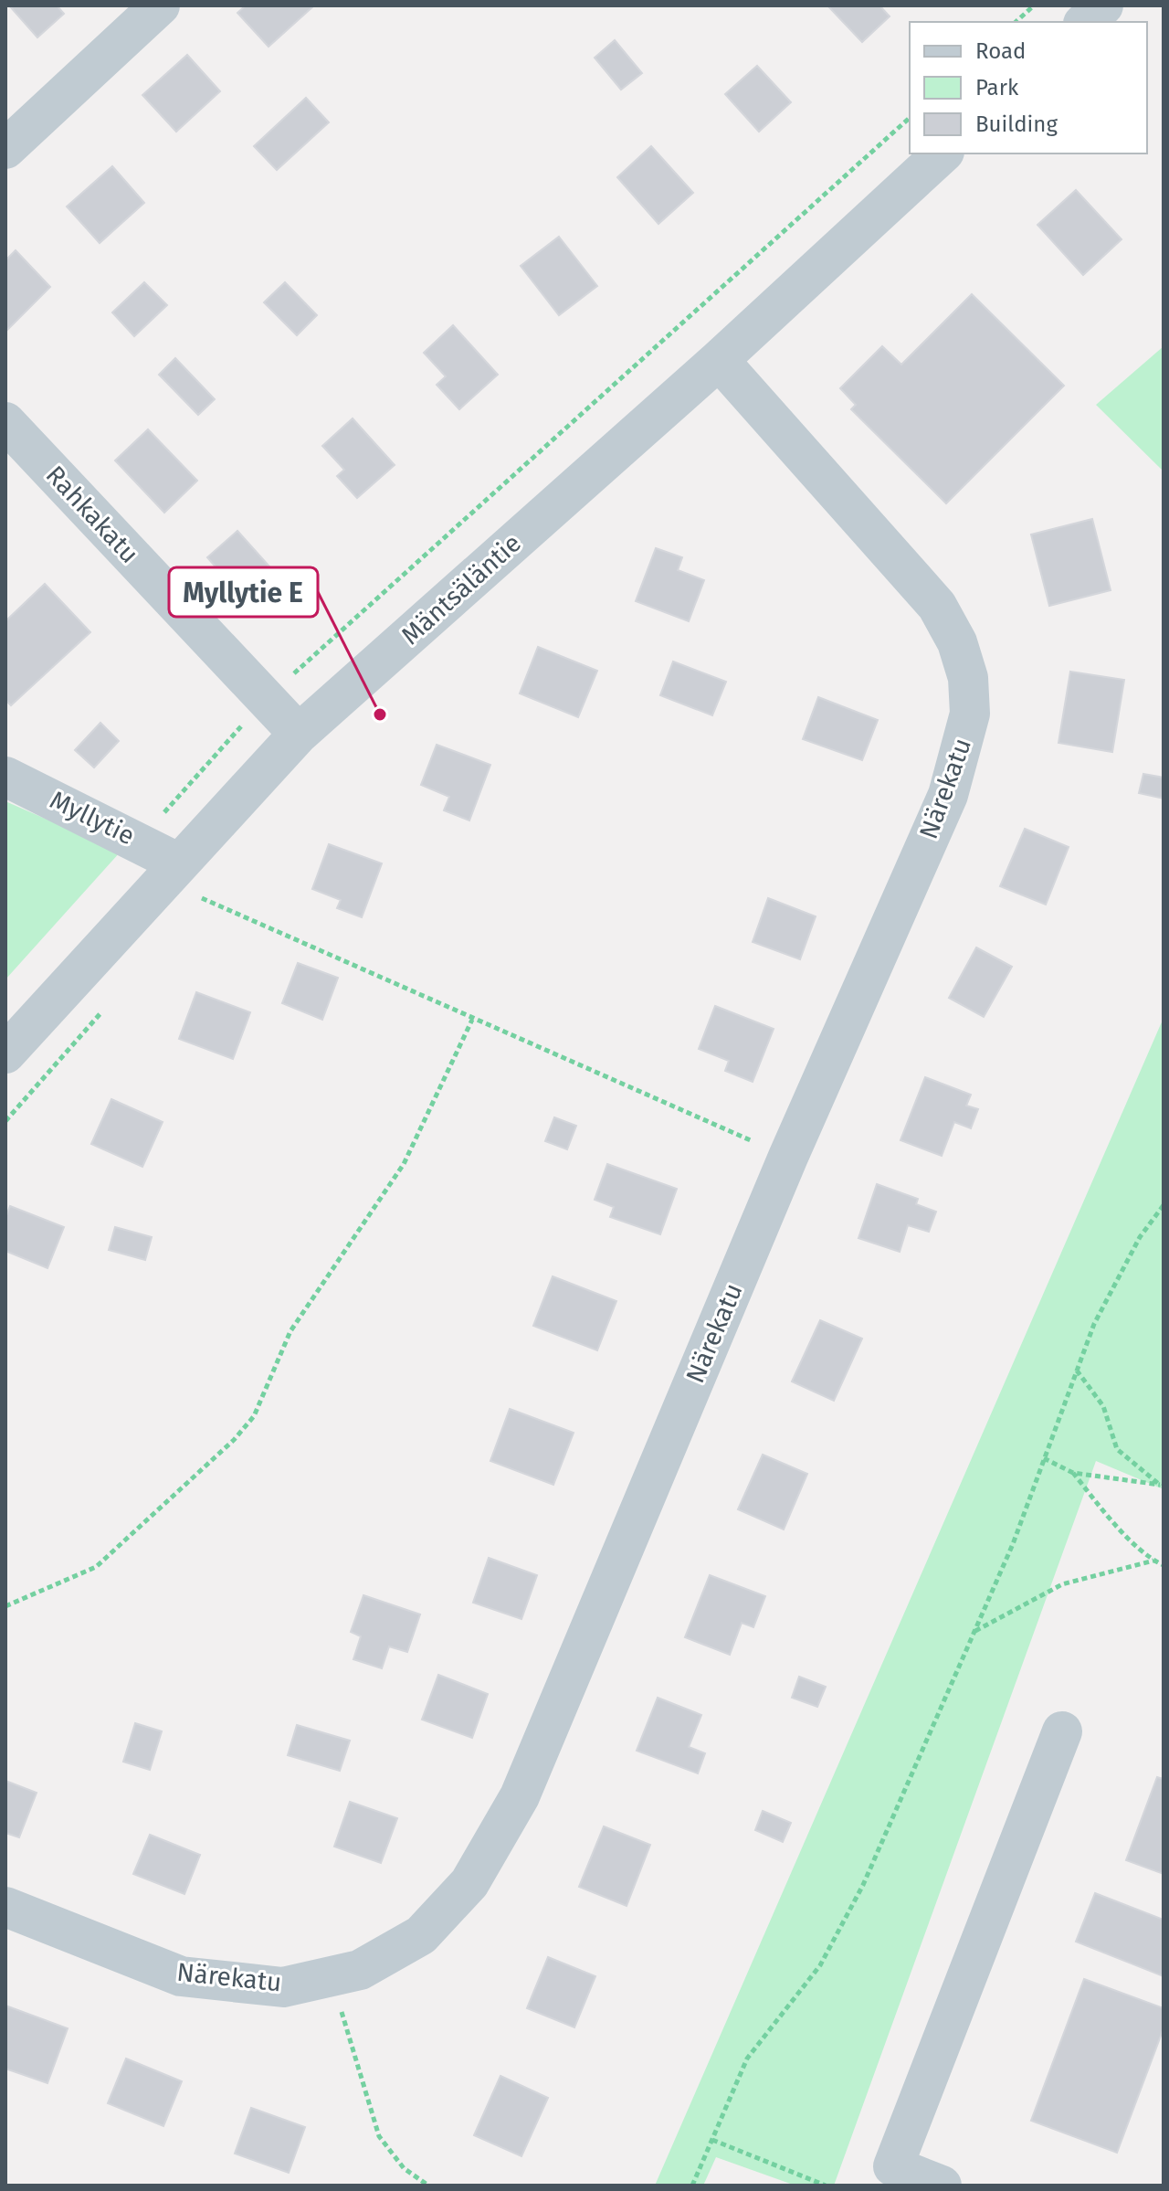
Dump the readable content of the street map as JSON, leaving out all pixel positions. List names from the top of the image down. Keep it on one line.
{"streets":{"street":["Rahkakatu","Mäntsäläntie","Närekatu","Myllytie"]},"crossings":[["Rahkakatu","Mäntsäläntie"],["Mäntsäläntie","Närekatu"],["Mäntsäläntie","Myllytie"]],"places":["Myllytie E"],"legend":["Road","Park","Building"]}
